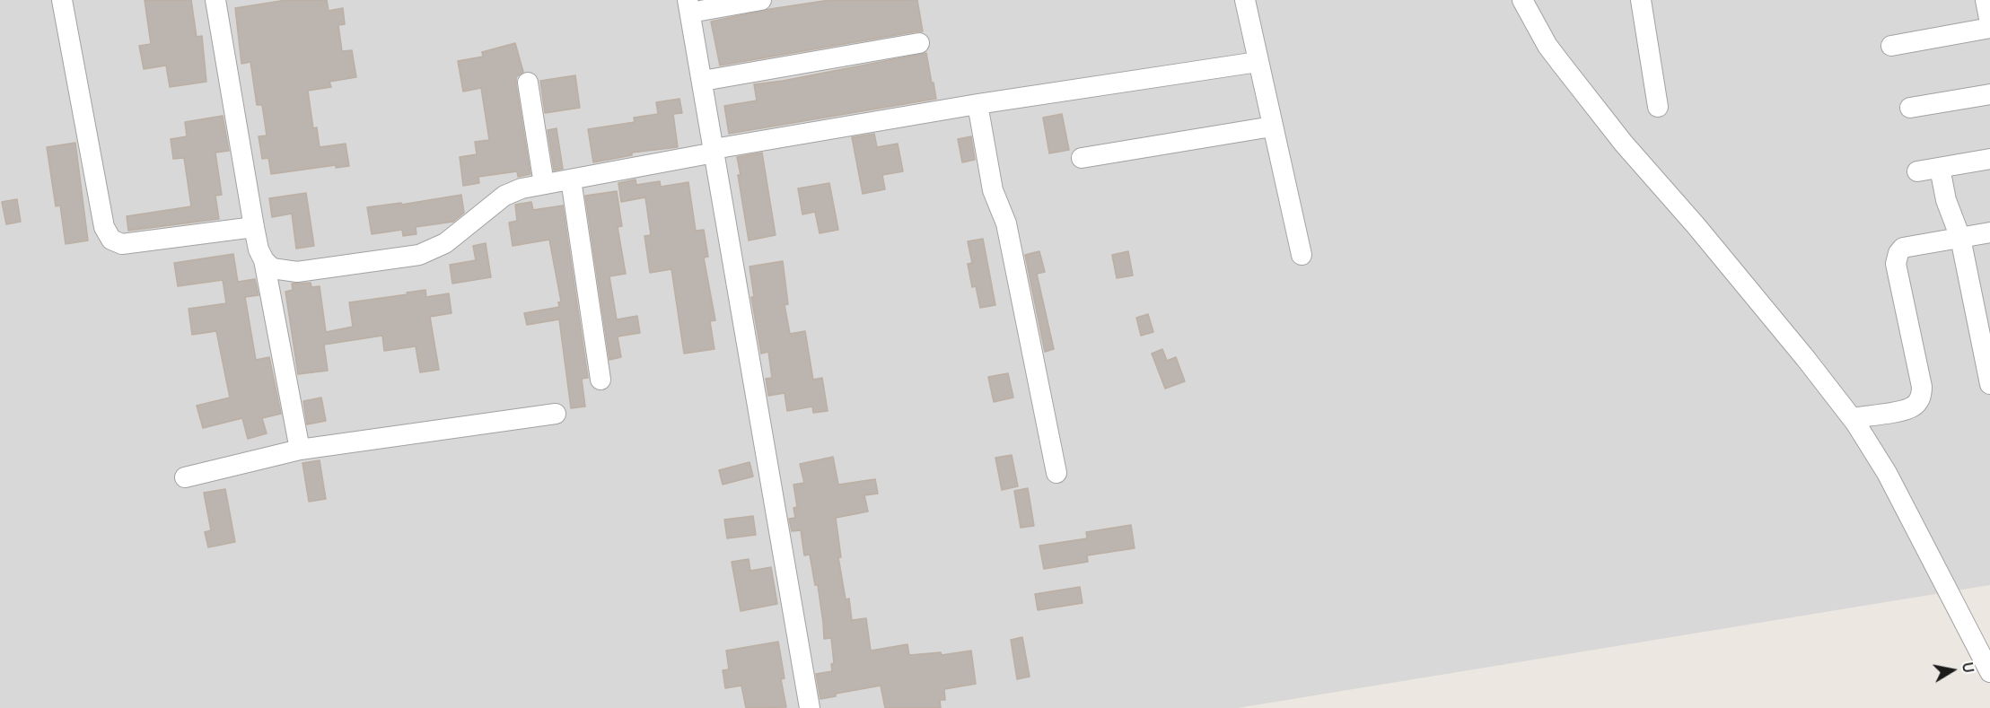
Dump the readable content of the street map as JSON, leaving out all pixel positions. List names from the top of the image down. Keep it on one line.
{"north":"right"}
